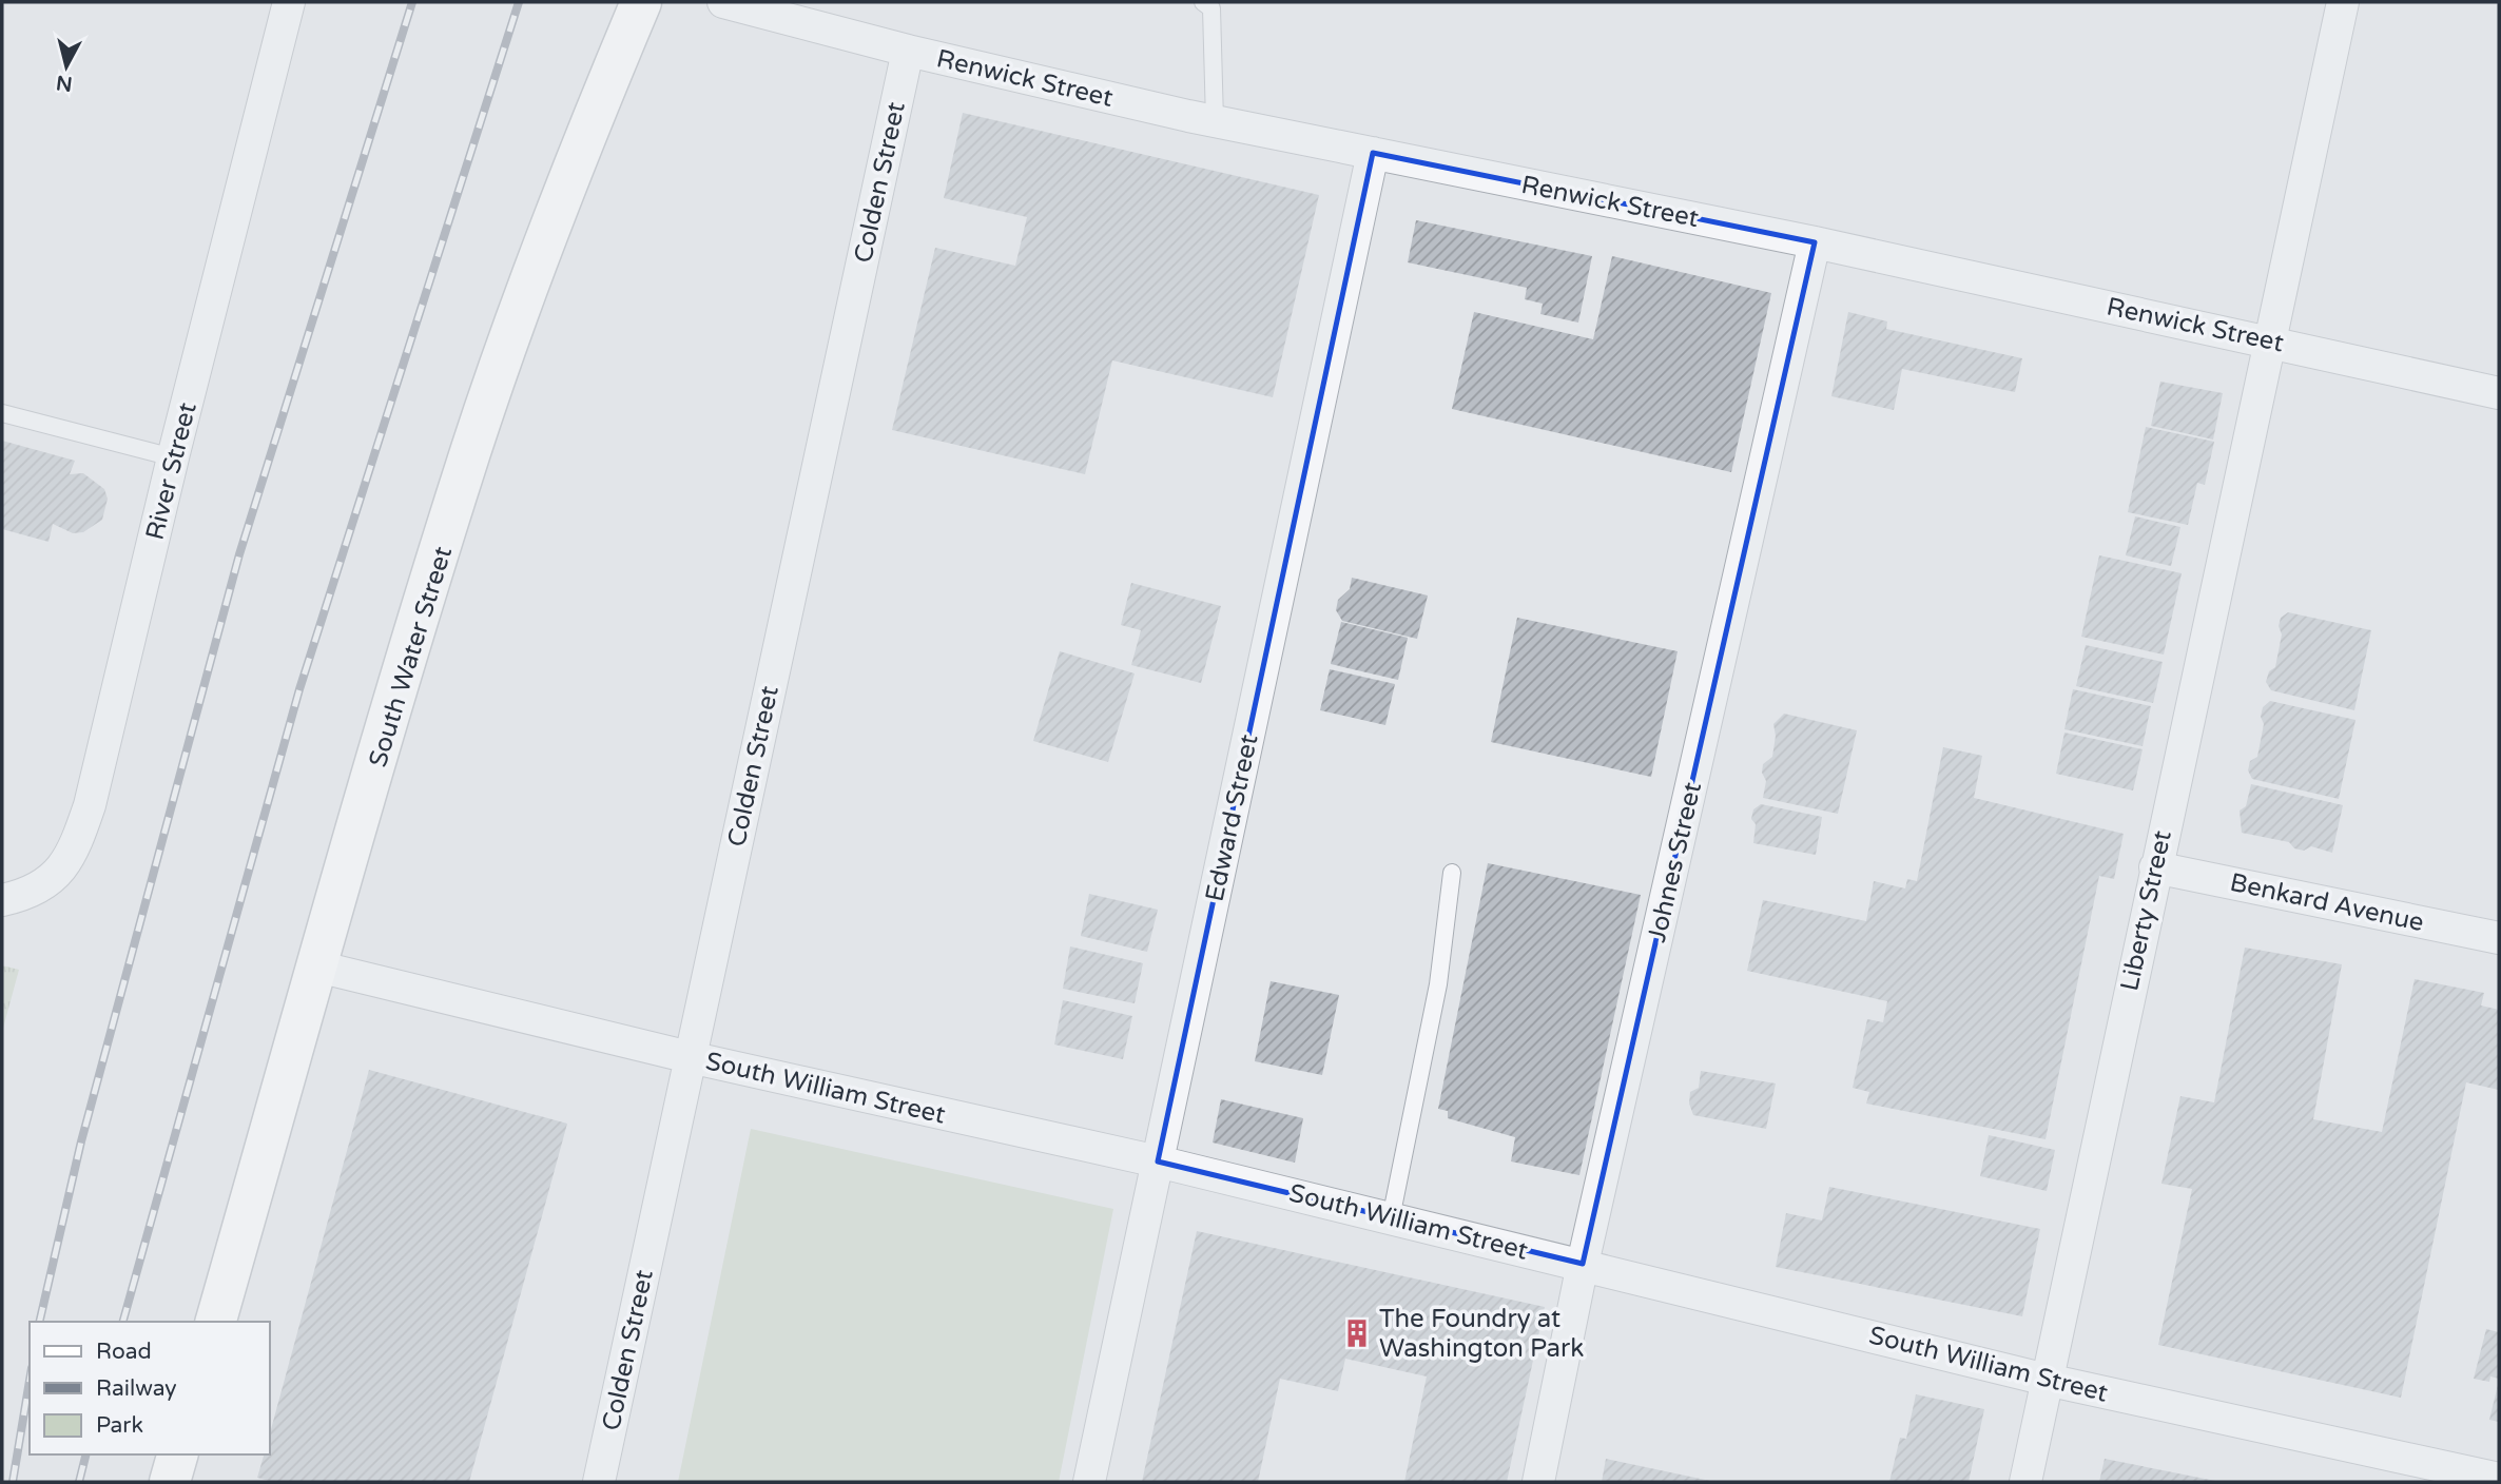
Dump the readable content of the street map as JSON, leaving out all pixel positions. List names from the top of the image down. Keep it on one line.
{"streets":{"street":["Renwick Street","Colden Street","River Street","South Water Street","Edward Street","Johnes Street","Benkard Avenue","Liberty Street","South William Street"]},"crossings":[["Renwick Street","Colden Street"],["Renwick Street","Edward Street"],["Renwick Street","Johnes Street"],["Renwick Street","Liberty Street"],["Colden Street","South William Street"],["South Water Street","South William Street"],["Edward Street","South William Street"],["Johnes Street","South William Street"],["Benkard Avenue","Liberty Street"],["Liberty Street","South William Street"]],"places":{"building":["The Foundry at Washington Park"]},"legend":["Road","Railway","Park"],"north":"bottom"}
